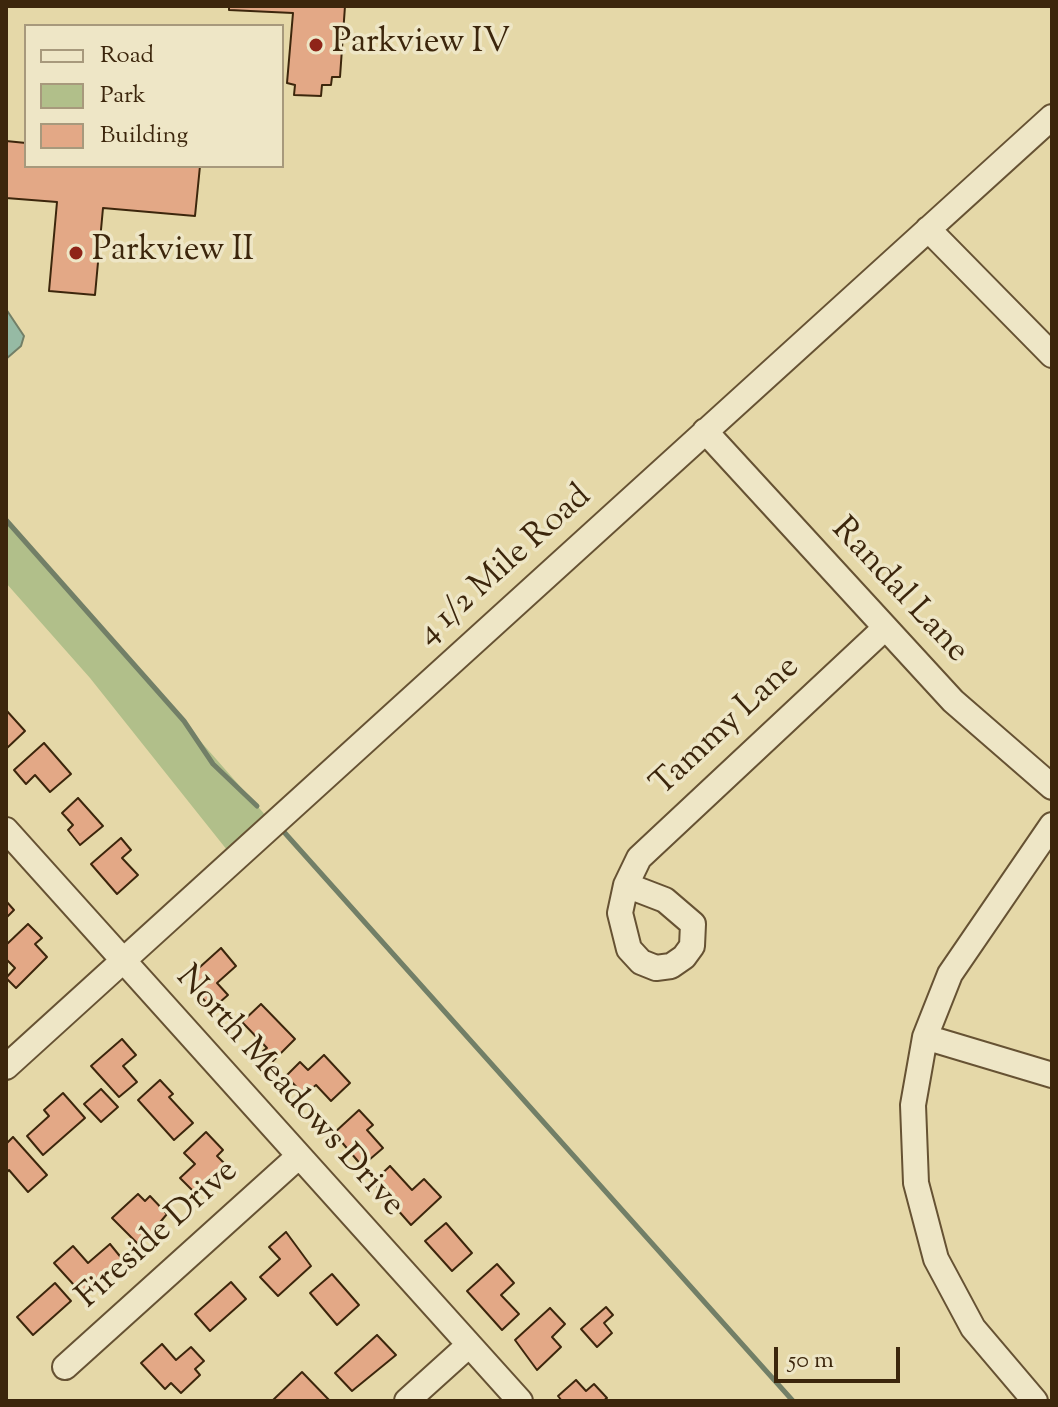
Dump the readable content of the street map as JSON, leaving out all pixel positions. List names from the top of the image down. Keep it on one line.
{"streets":{"street":["4 1/2 Mile Road","Randal Lane","Tammy Lane","North Meadows Drive","Fireside Drive"]},"crossings":[["4 1/2 Mile Road","Randal Lane"],["4 1/2 Mile Road","North Meadows Drive"],["Randal Lane","Tammy Lane"],["North Meadows Drive","Fireside Drive"]],"places":["Parkview IV","Parkview II"],"legend":["Road","Park","Building"],"scale_bar":"50 m"}
